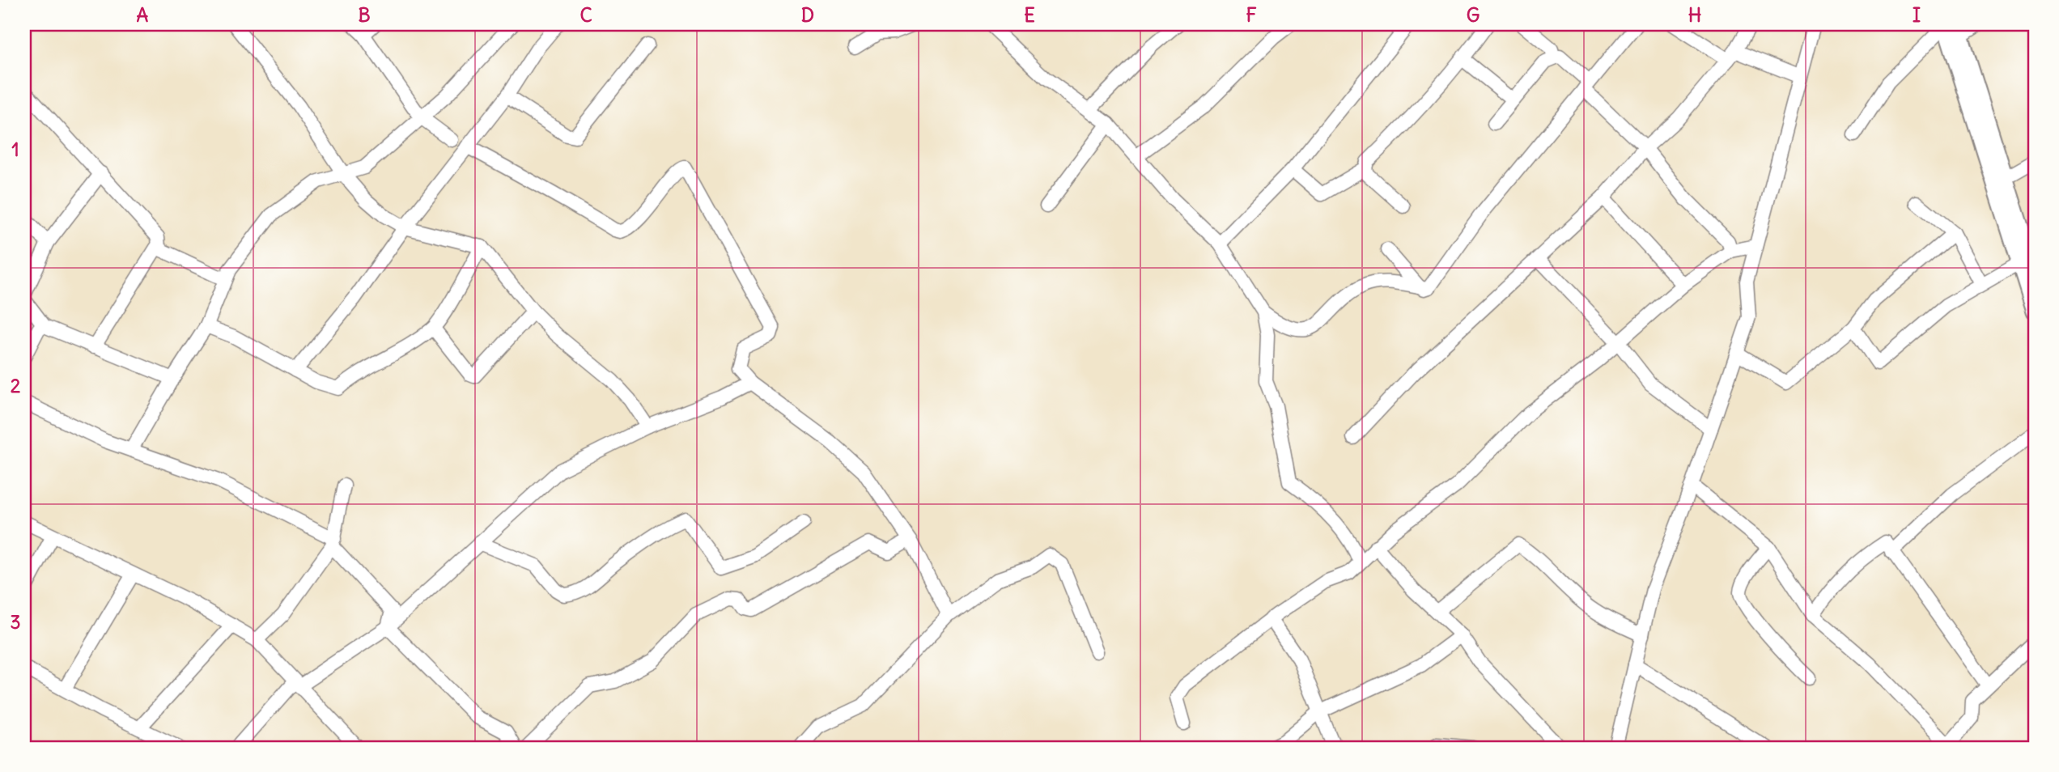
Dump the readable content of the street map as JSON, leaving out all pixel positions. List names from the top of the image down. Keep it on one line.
{"grid":{"columns":["A","B","C","D","E","F","G","H","I"],"rows":["1","2","3"]}}
